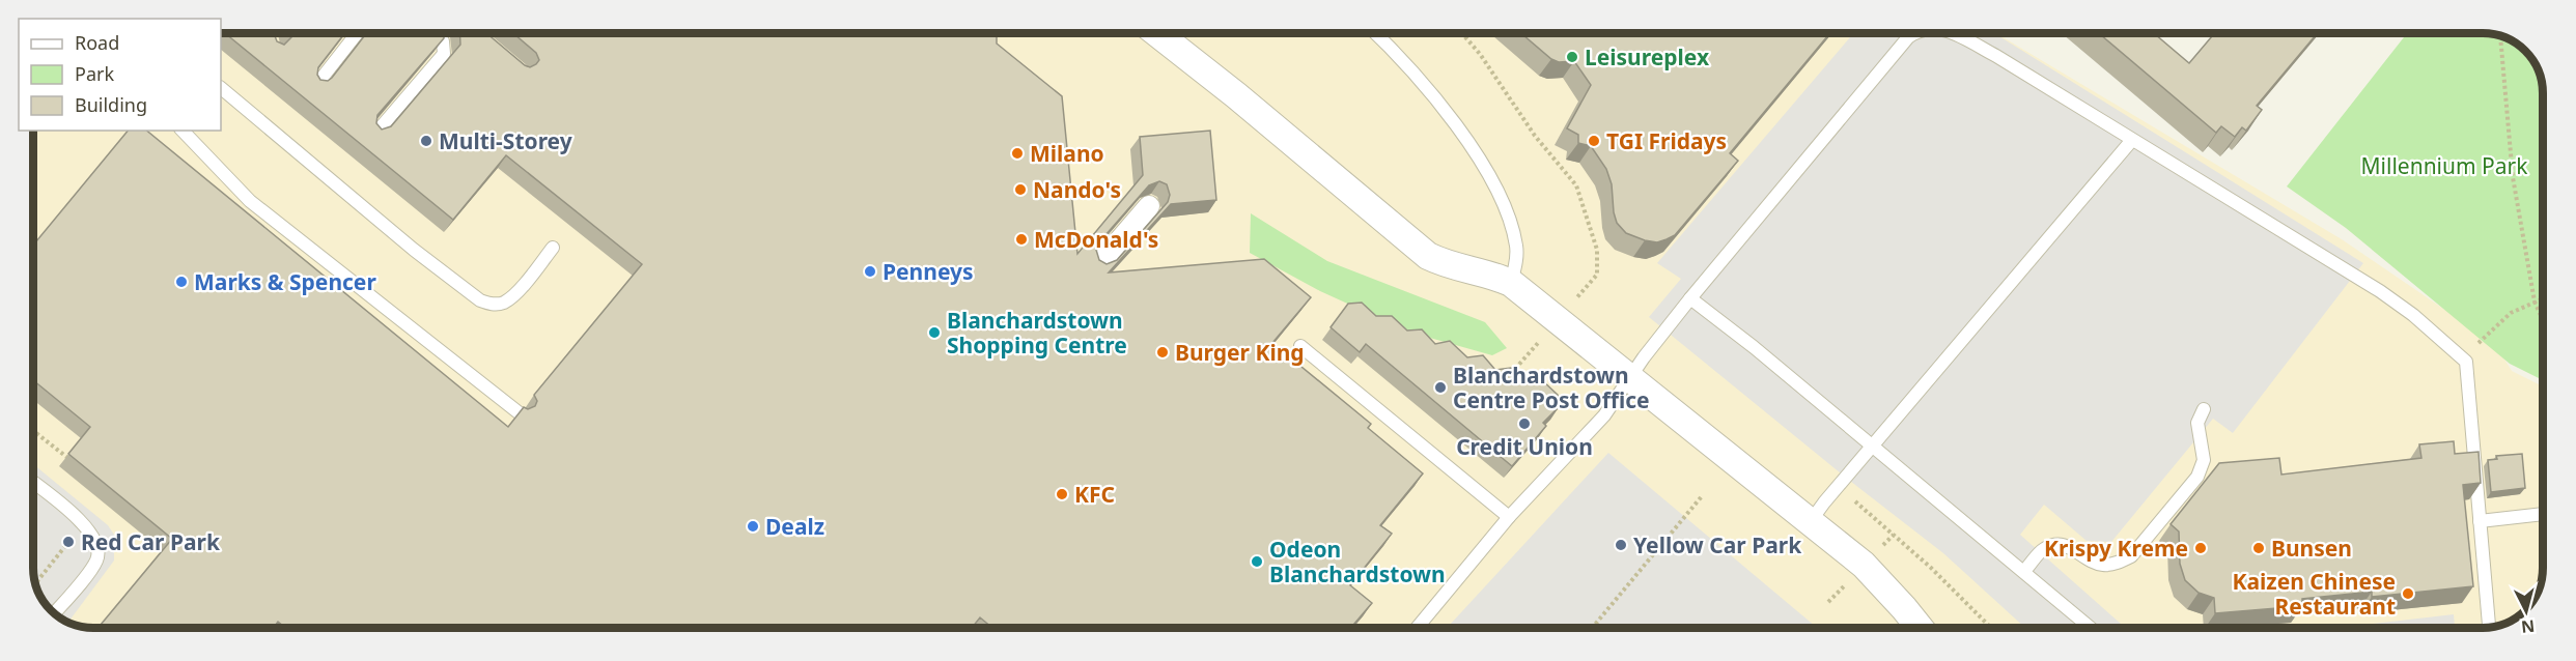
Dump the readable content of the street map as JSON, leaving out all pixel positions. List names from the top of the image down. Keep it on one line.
{"parks":["Millennium Park"],"places":["Leisureplex","Multi-Storey","TGI Fridays","Milano","Nando's","McDonald's","Penneys","Marks & Spencer","Blanchardstown Shopping Centre","Burger King","Blanchardstown Centre Post Office","Credit Union","KFC","Dealz","Red Car Park","Yellow Car Park","Krispy Kreme","Bunsen","Odeon Blanchardstown","Kaizen Chinese Restaurant"],"legend":["Road","Park","Building"],"north":"bottom"}
